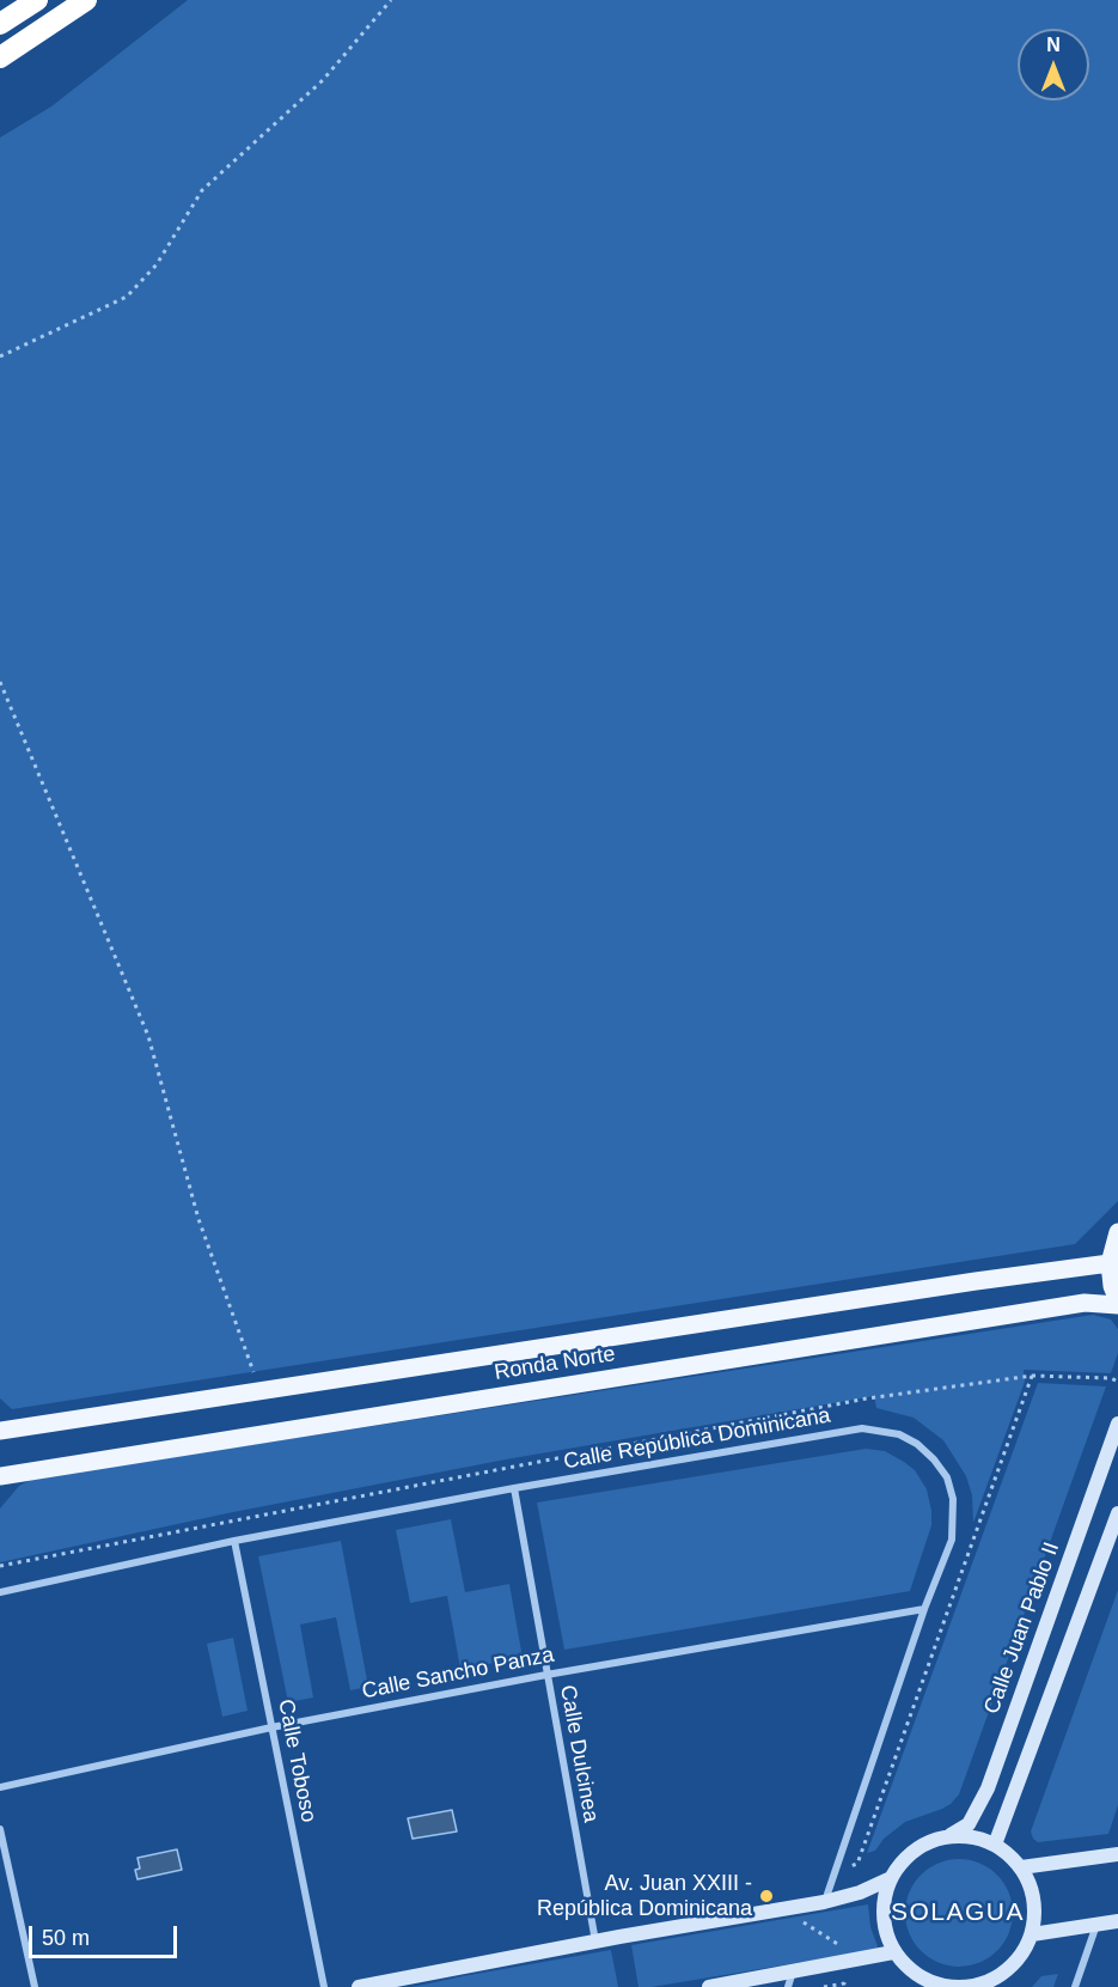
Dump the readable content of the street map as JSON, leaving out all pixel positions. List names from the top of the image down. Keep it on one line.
{"streets":{"main road":["Ronda Norte","Calle Juan Pablo II"],"street":["Calle República Dominicana","Calle Sancho Panza","Calle Dulcinea","Calle Toboso"]},"crossings":[["Calle República Dominicana","Calle Sancho Panza"],["Calle República Dominicana","Calle Dulcinea"],["Calle República Dominicana","Calle Toboso"],["Calle Sancho Panza","Calle Dulcinea"],["Calle Sancho Panza","Calle Toboso"]],"districts":["SOLAGUA"],"places":["Av. Juan XXIII - República Dominicana"],"scale_bar":"50 m","north":"top"}
